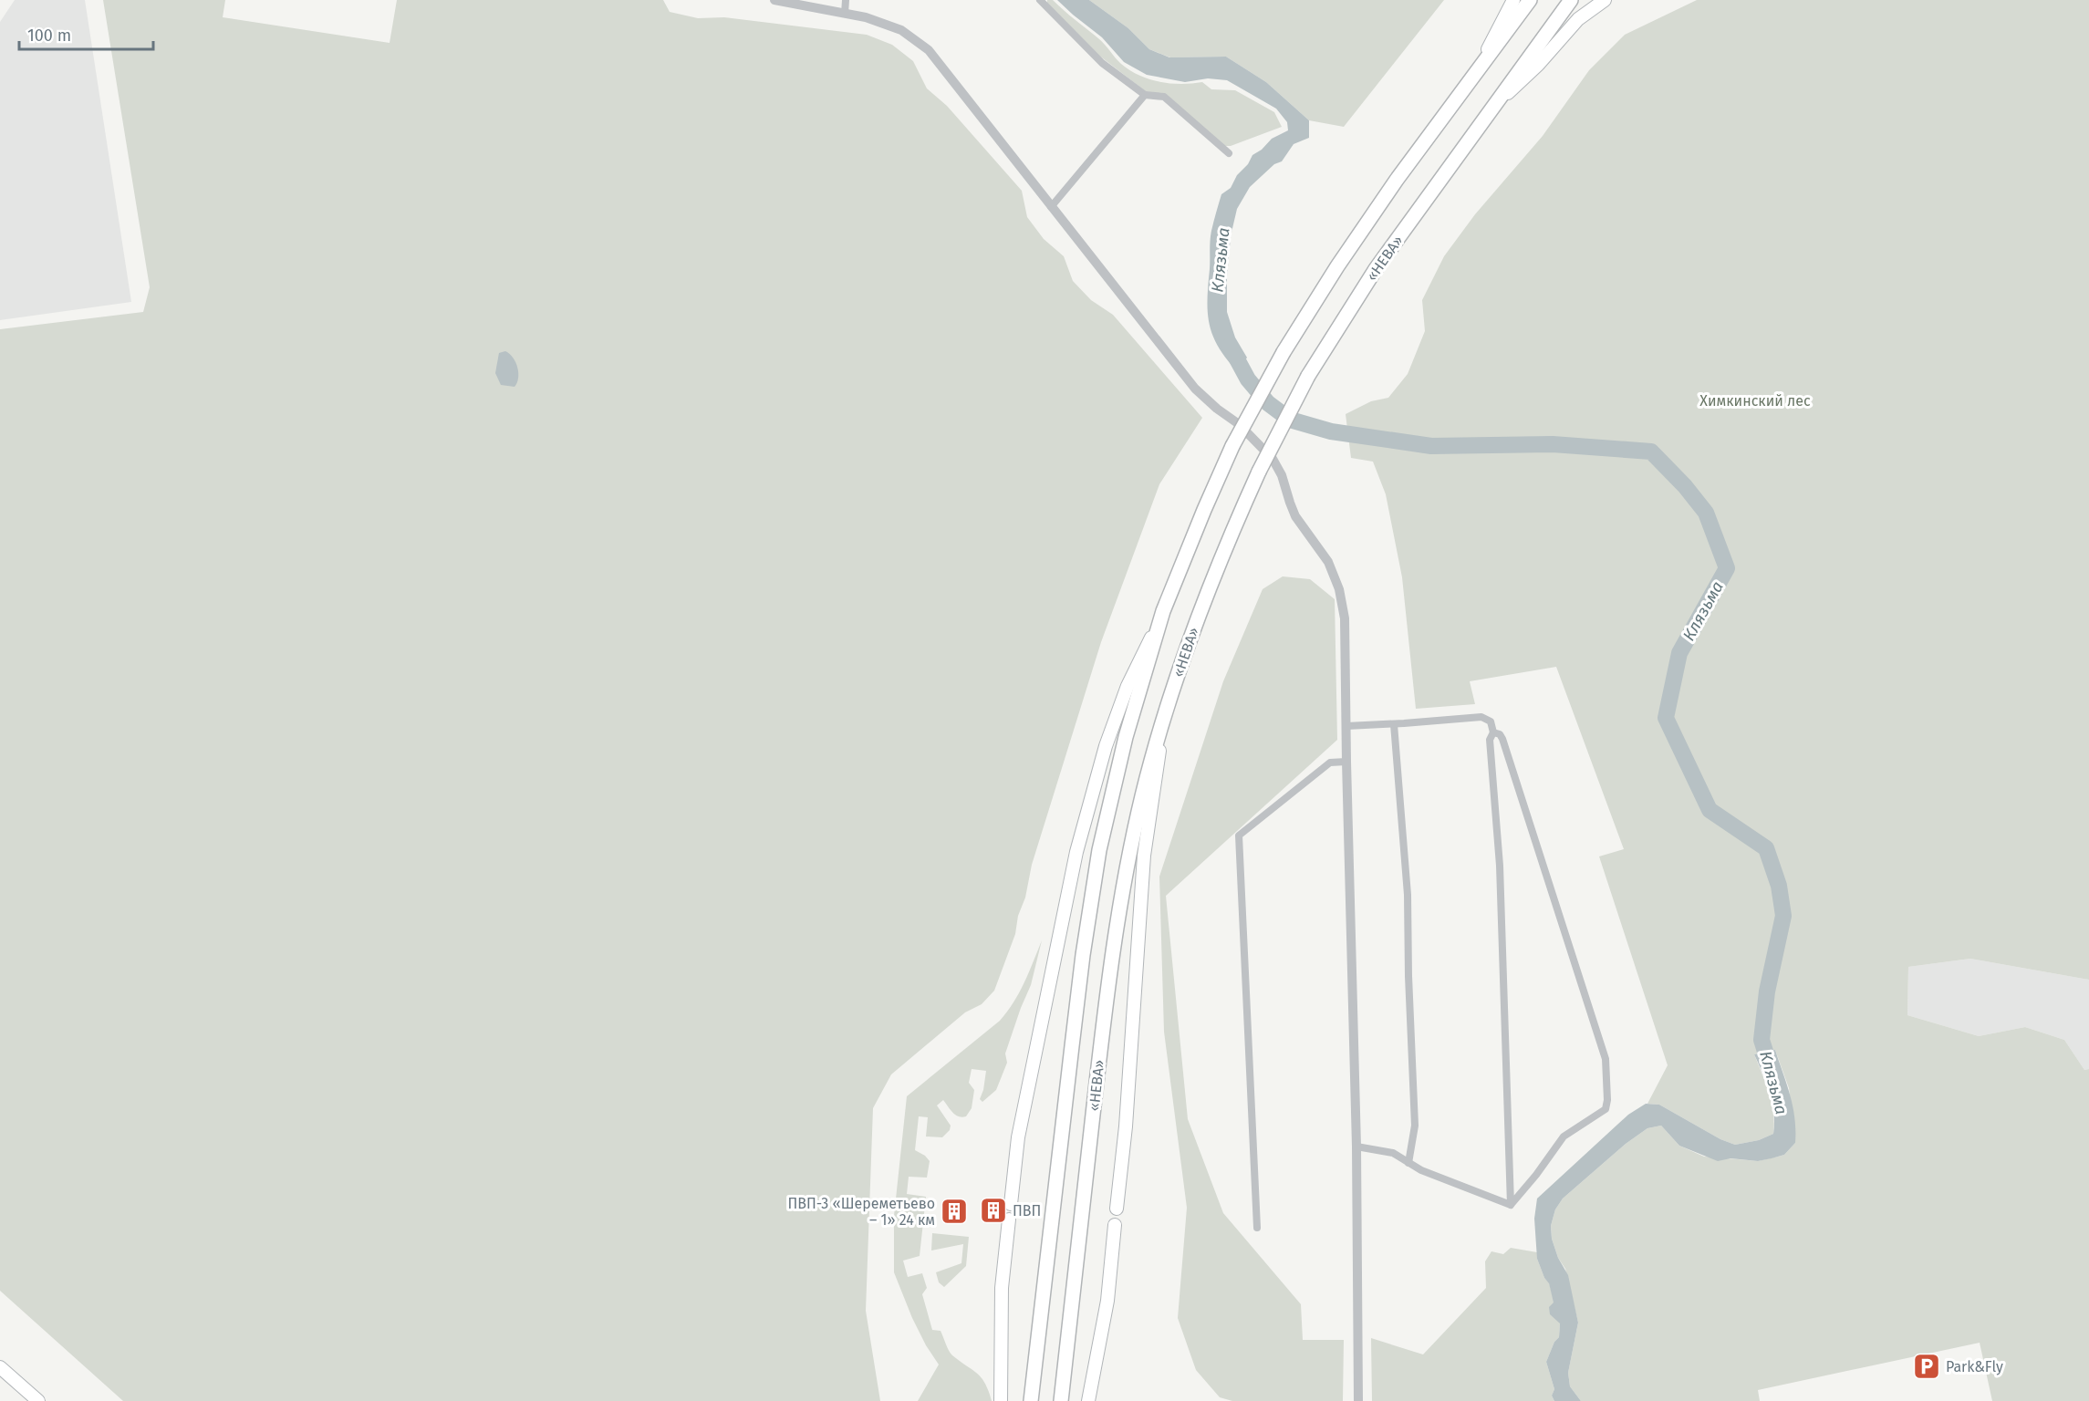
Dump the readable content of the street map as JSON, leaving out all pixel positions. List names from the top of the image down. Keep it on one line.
{"streets":{"highway":["«НЕВА»"]},"water":["Клязьма"],"parks":["Химкинский лес"],"places":{"building":["ПВП","ПВП-3 «Шереметьево – 1» 24 км"],"parking":["Park&Fly"]},"scale_bar":"100 m"}
